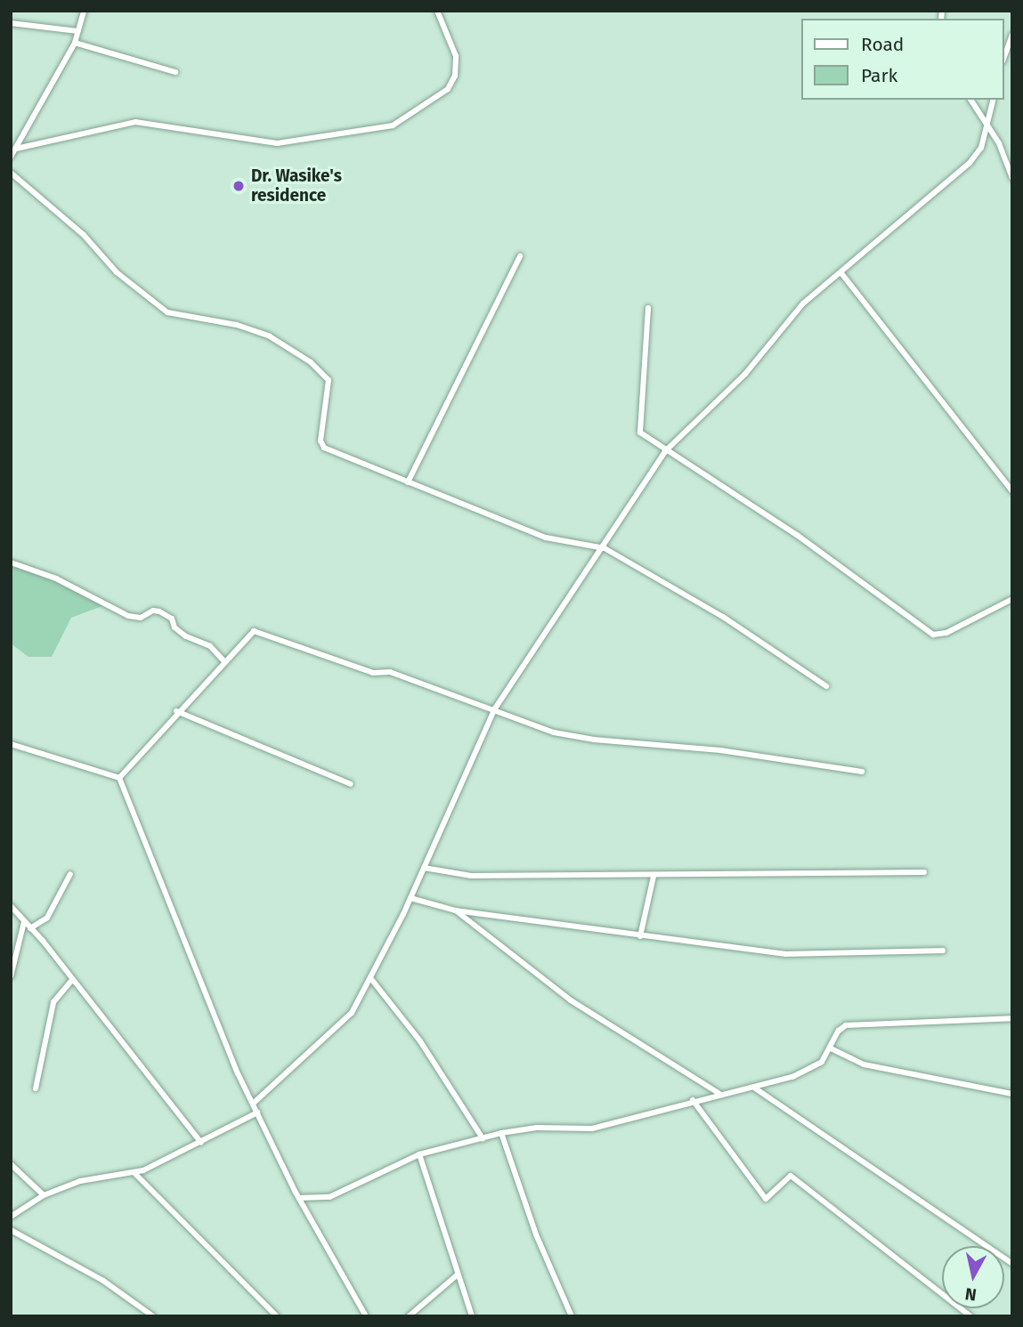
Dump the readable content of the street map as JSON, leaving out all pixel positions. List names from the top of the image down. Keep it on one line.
{"places":["Dr. Wasike's residence"],"legend":["Road","Park"],"north":"bottom"}
